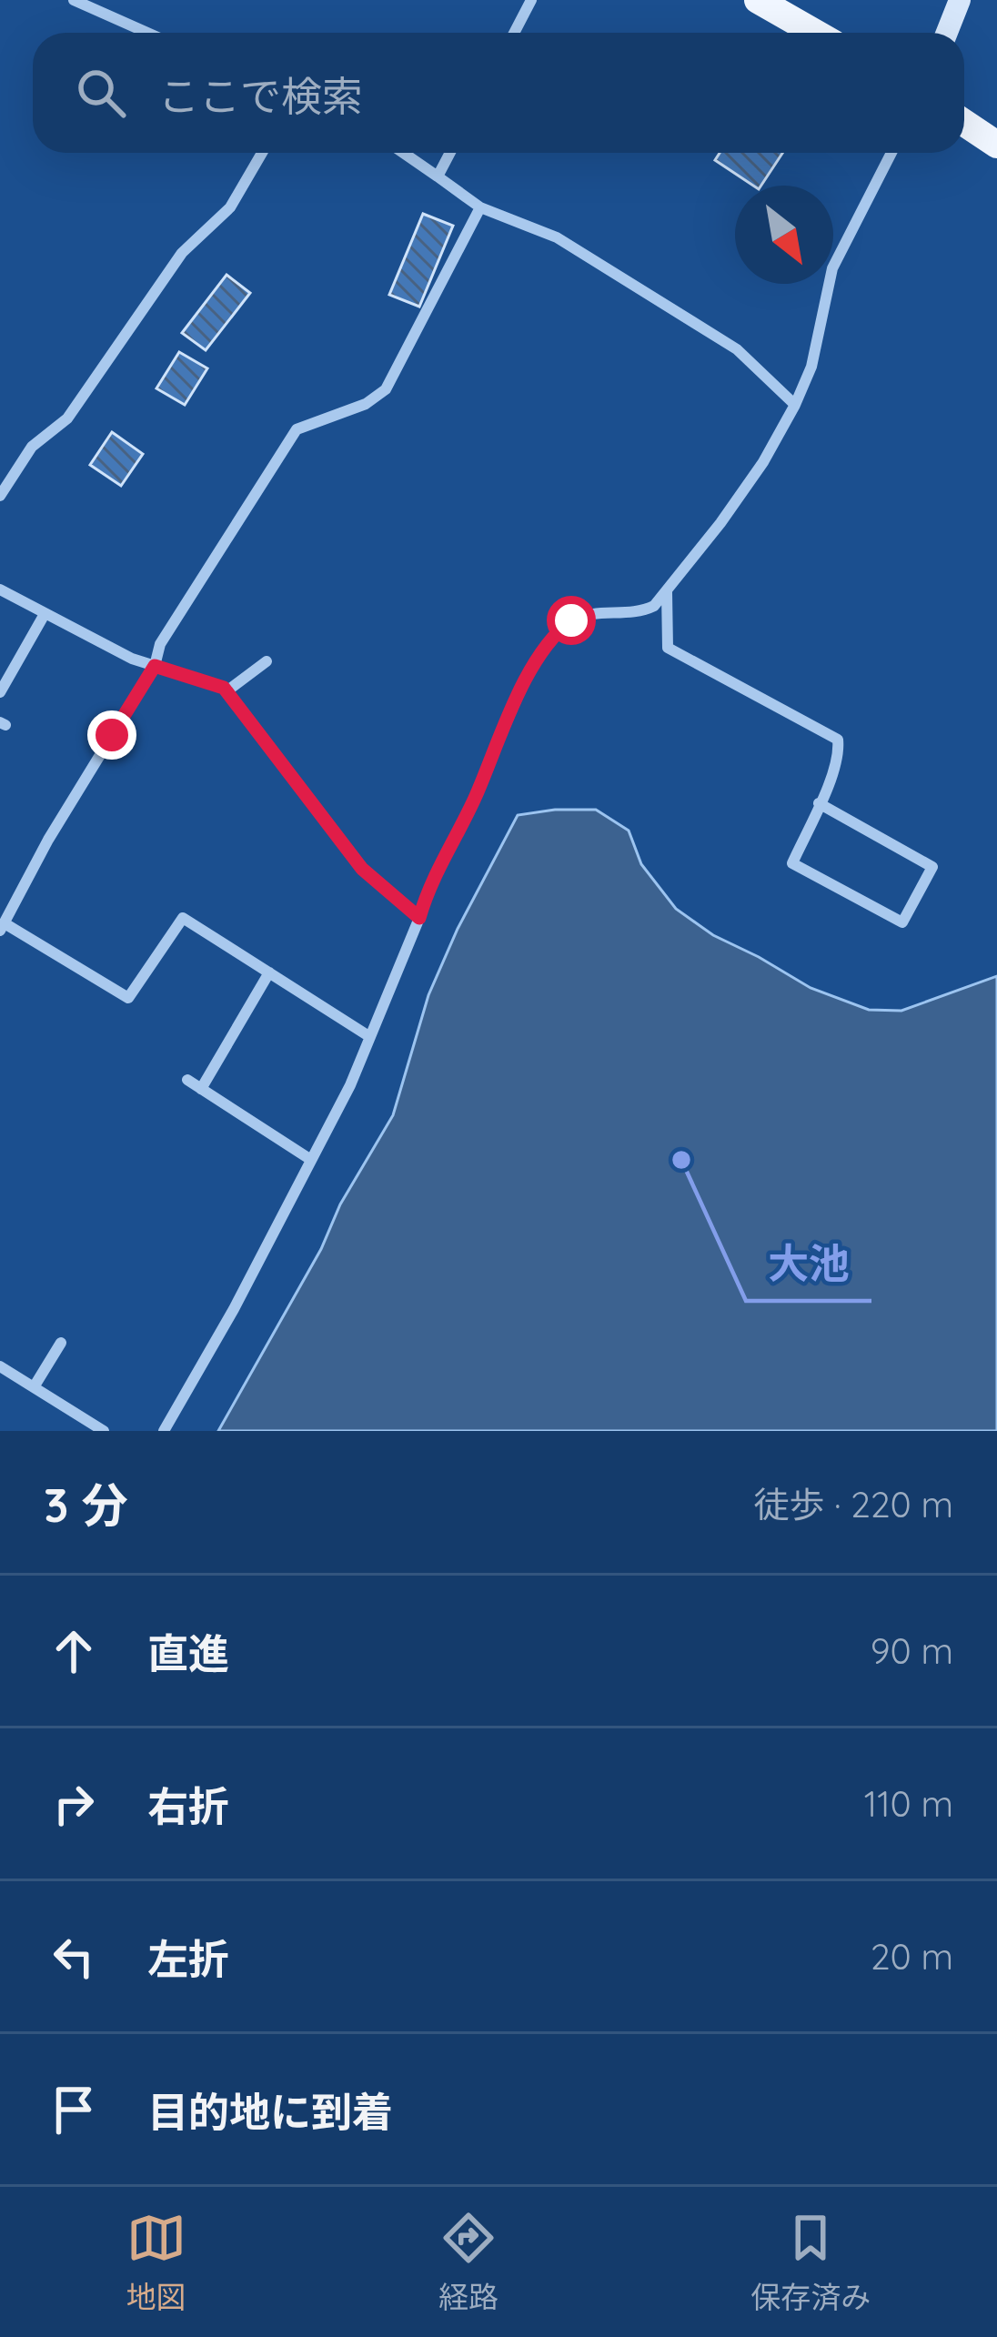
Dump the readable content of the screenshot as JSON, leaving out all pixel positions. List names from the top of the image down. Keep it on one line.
{"places":["大池"],"north":"bottom right","page":{"search":"ここで検索","heading":["3 分","徒歩 · 220 m"],"list":[["直進","90 m"],["右折","110 m"],["左折","20 m"],"目的地に到着"],"nav":["地図","経路","保存済み"]}}
